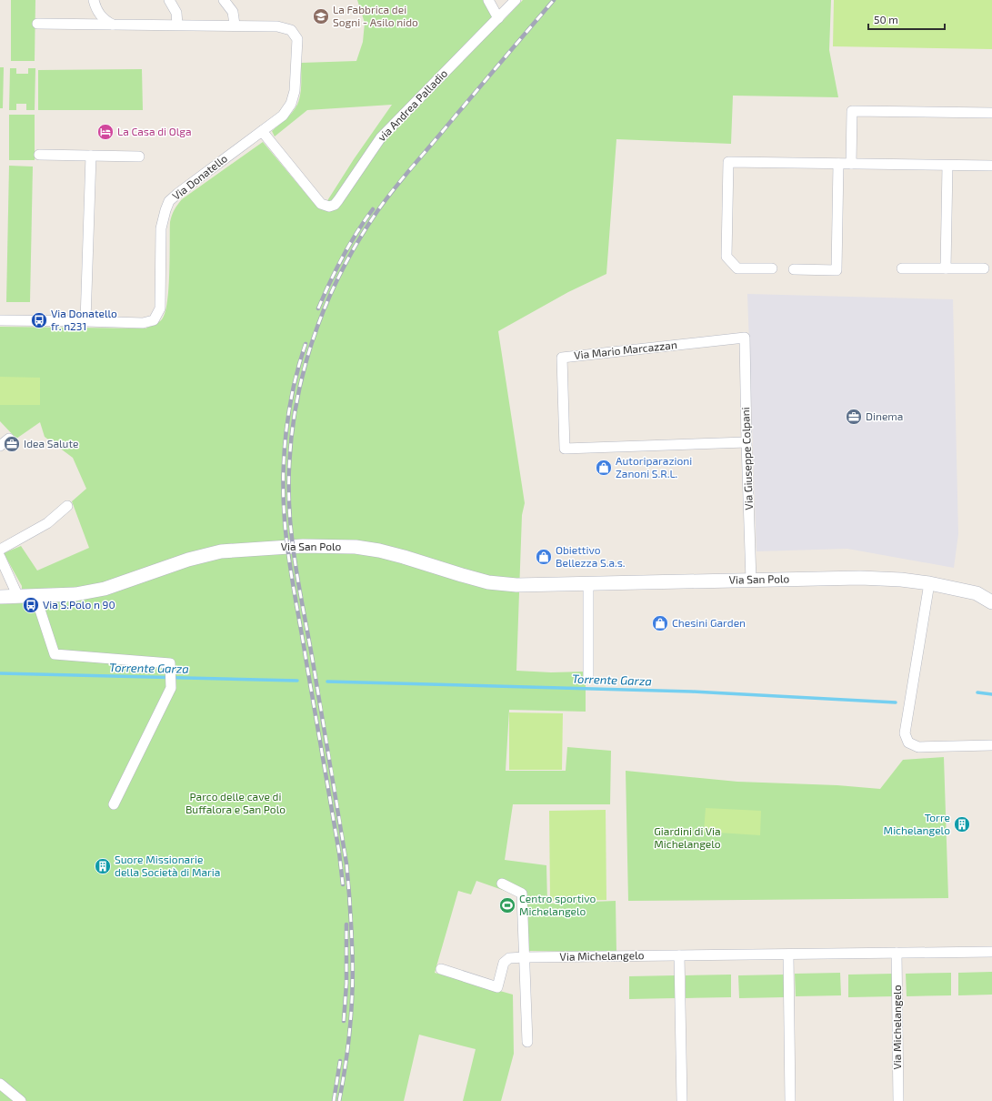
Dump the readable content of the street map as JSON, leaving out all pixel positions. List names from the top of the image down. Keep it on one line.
{"streets":{"main road":["Via San Polo"],"street":["via Andrea Palladio","Via Donatello","Via Mario Marcazzan","Via Giuseppe Colpani","Via Michelangelo"]},"crossings":[["via Andrea Palladio","Via Donatello"],["Via Mario Marcazzan","Via Giuseppe Colpani"],["Via Giuseppe Colpani","Via San Polo"]],"water":["Torrente Garza"],"parks":["Parco delle cave di Buffalora e San Polo","Giardini di Via Michelangelo"],"places":{"school or university":["La Fabbrica dei Sogni - Asilo nido"],"hotel":["La Casa di Olga"],"bus stop":["Via Donatello fr. n231","Via S.Polo n 90"],"office":["Dinema","Idea Salute"],"shop":["Autoriparazioni Zanoni S.R.L.","Obiettivo Bellezza S.a.s.","Chesini Garden"],"building":["Torre Michelangelo","Suore Missionarie della Società di Maria"],"sports":["Centro sportivo Michelangelo"]},"scale_bar":"50 m"}
